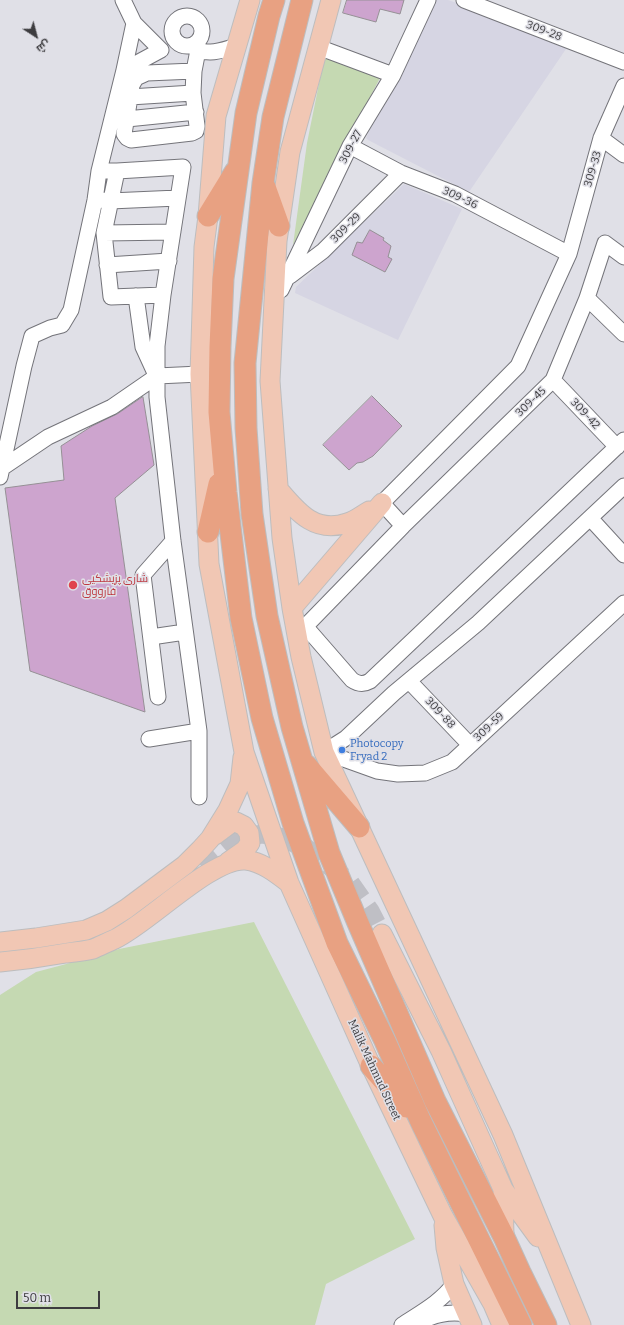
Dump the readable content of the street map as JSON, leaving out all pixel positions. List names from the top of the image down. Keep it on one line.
{"streets":{"main road":["Malik Mahmud Street"],"street":["309-28","309-27","309-33","309-36","309-29","309-45","309-42","309-88","309-59"]},"crossings":[["309-27","309-36"],["309-27","309-29"],["309-33","309-36"],["309-36","309-29"],["309-45","309-42"],["309-88","309-59"]],"places":["شاری پزیشکیی فارووق","Photocopy Fryad 2"],"scale_bar":"50 m","north":"bottom right"}
